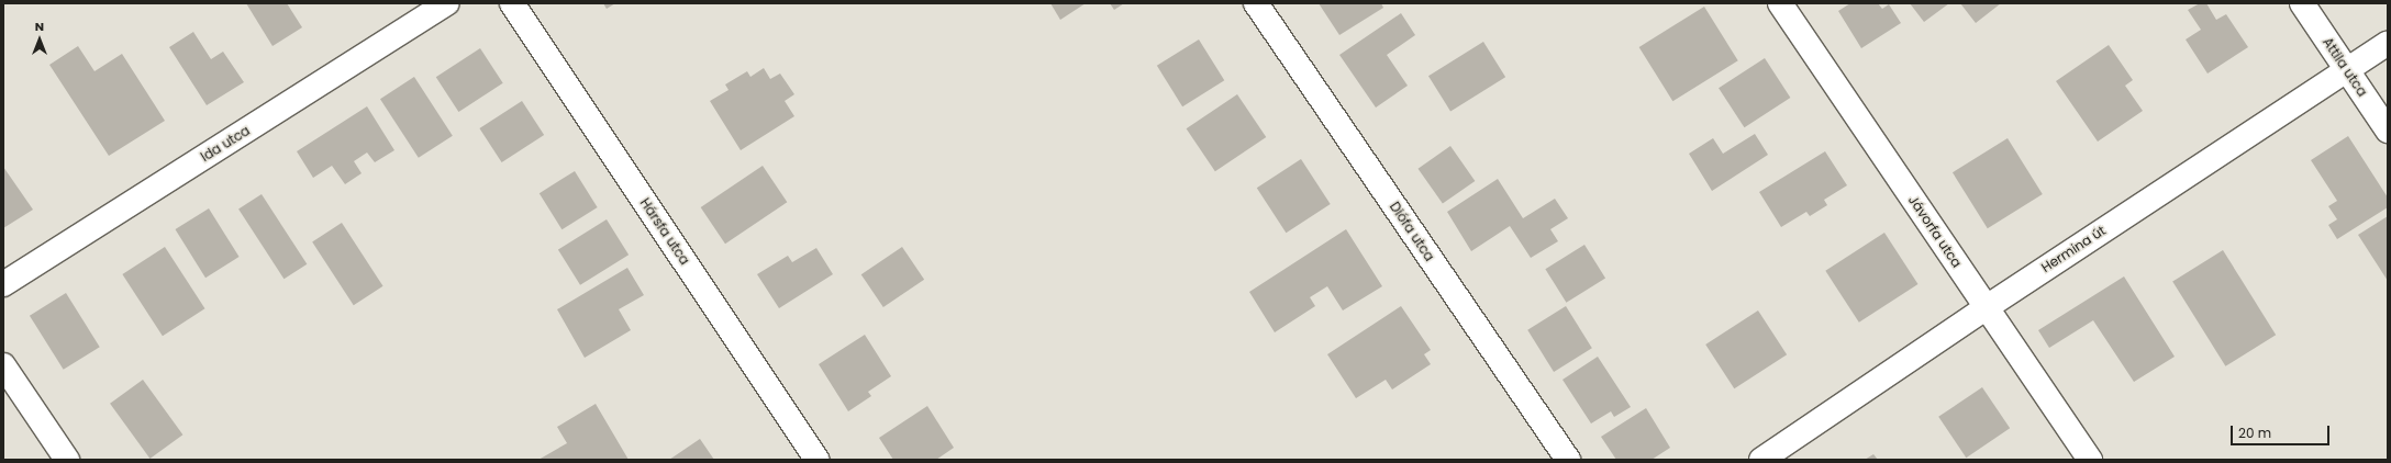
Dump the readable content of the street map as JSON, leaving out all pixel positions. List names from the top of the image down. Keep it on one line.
{"streets":{"street":["Attila utca","Ida utca","Hársfa utca","Diófa utca","Jávorfa utca","Hermina út"]},"crossings":[["Attila utca","Hermina út"],["Jávorfa utca","Hermina út"]],"scale_bar":"20 m","north":"top"}
